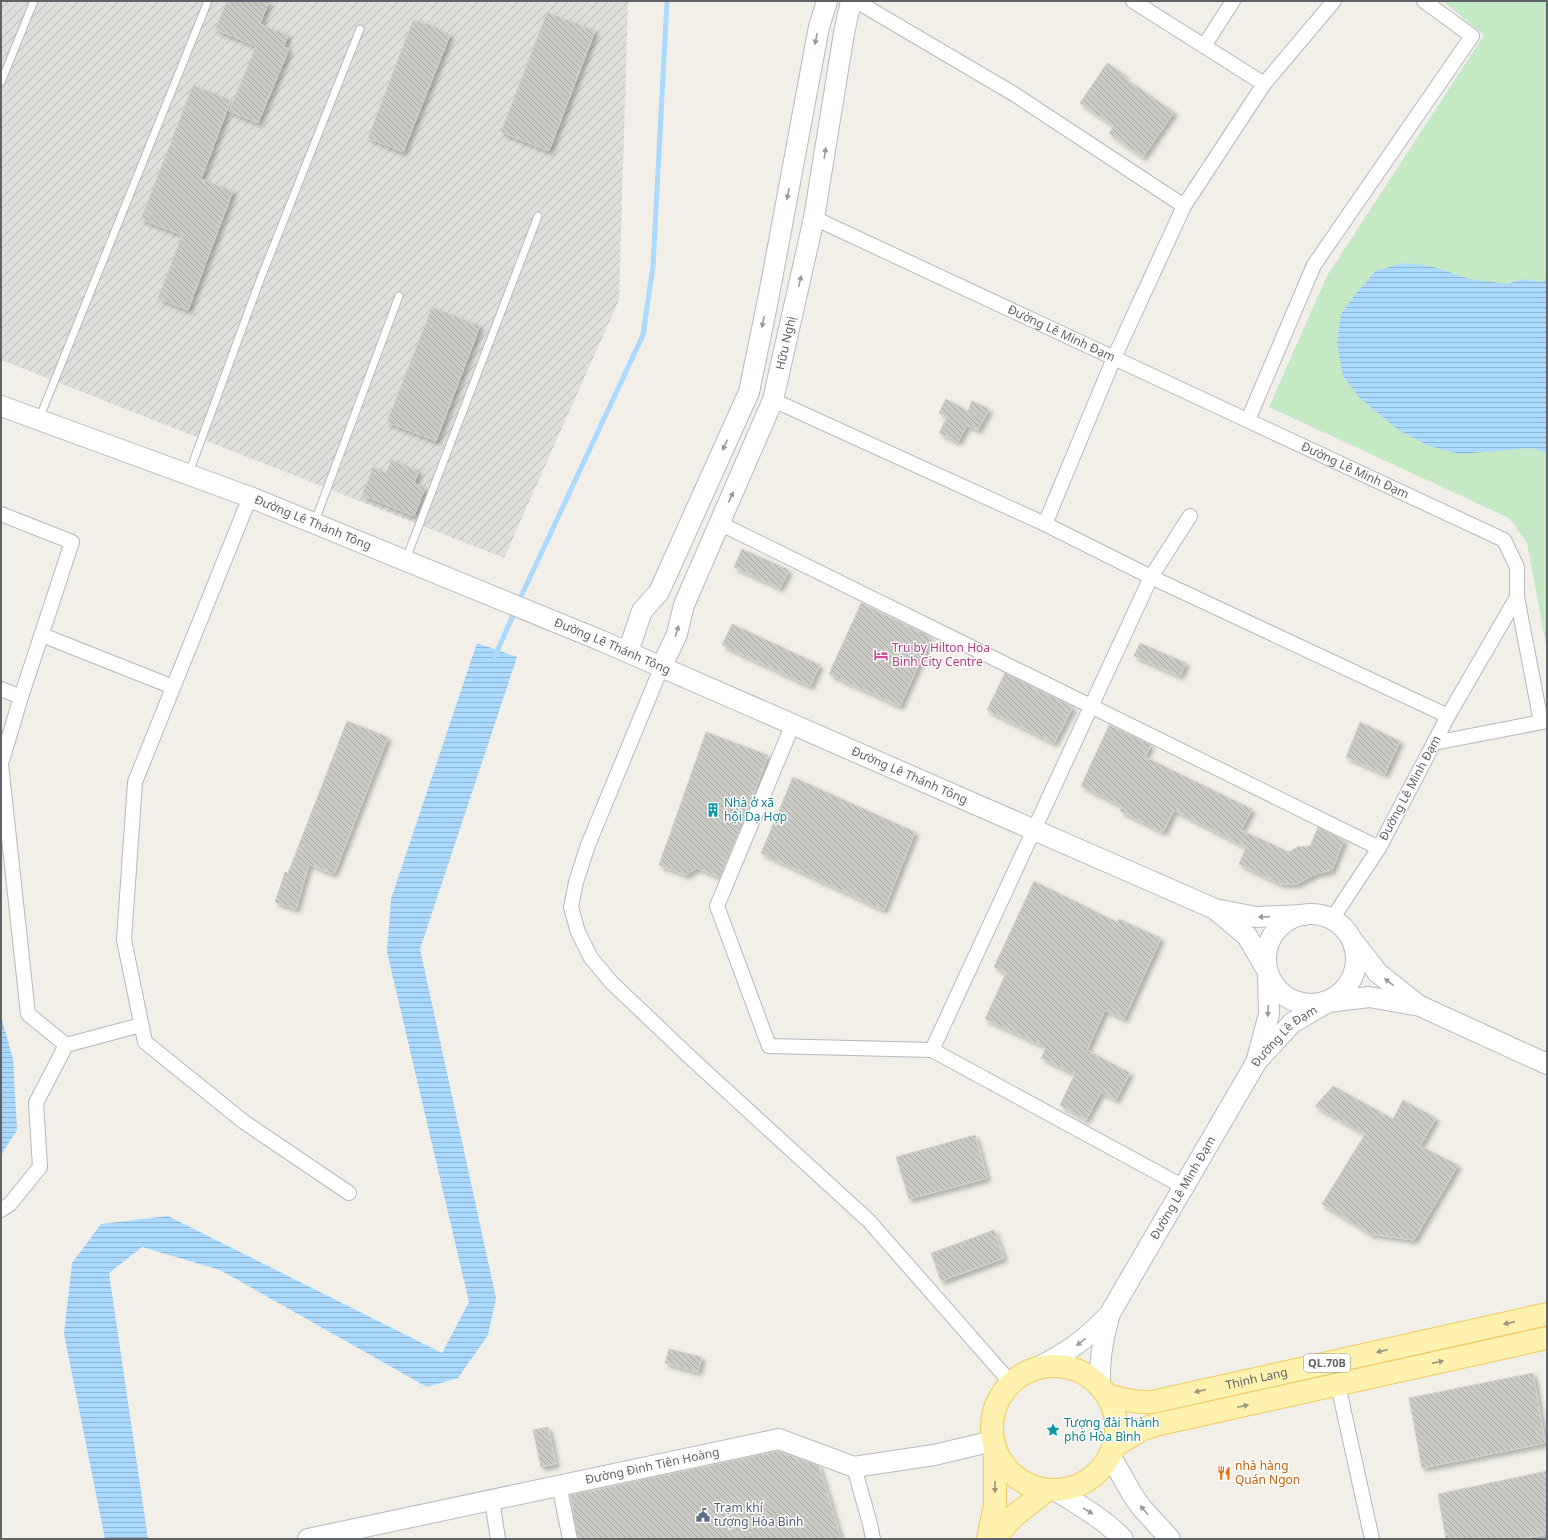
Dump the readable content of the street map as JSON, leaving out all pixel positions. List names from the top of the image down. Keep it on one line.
{"streets":{"main road":["Đường Lê Minh Đạm","Hữu Nghị","Đường Lê Thánh Tông","Đường Lê Đạm","QL.70B","Thịnh Lang","Đường Đinh Tiên Hoàng"]},"crossings":[["Đường Lê Minh Đạm","Hữu Nghị"],["Đường Lê Minh Đạm","Đường Lê Thánh Tông"],["Đường Lê Minh Đạm","Đường Lê Đạm"],["Đường Lê Minh Đạm","Thịnh Lang"],["Đường Lê Minh Đạm","Đường Đinh Tiên Hoàng"],["Hữu Nghị","Đường Lê Thánh Tông"],["Đường Lê Thánh Tông","Đường Lê Đạm"],["Thịnh Lang","Đường Đinh Tiên Hoàng"]],"one_way":["Đường Lê Đạm"],"places":{"hotel":["Tru by Hilton Hoa Binh City Centre"],"building":["Nhà ở xã hội Dạ Hợp"],"place":["Tượng đài Thành phố Hòa Bình"],"restaurant":["nhà hàng Quán Ngon"],"public building":["Trạm khí tượng Hòa Bình"]}}
